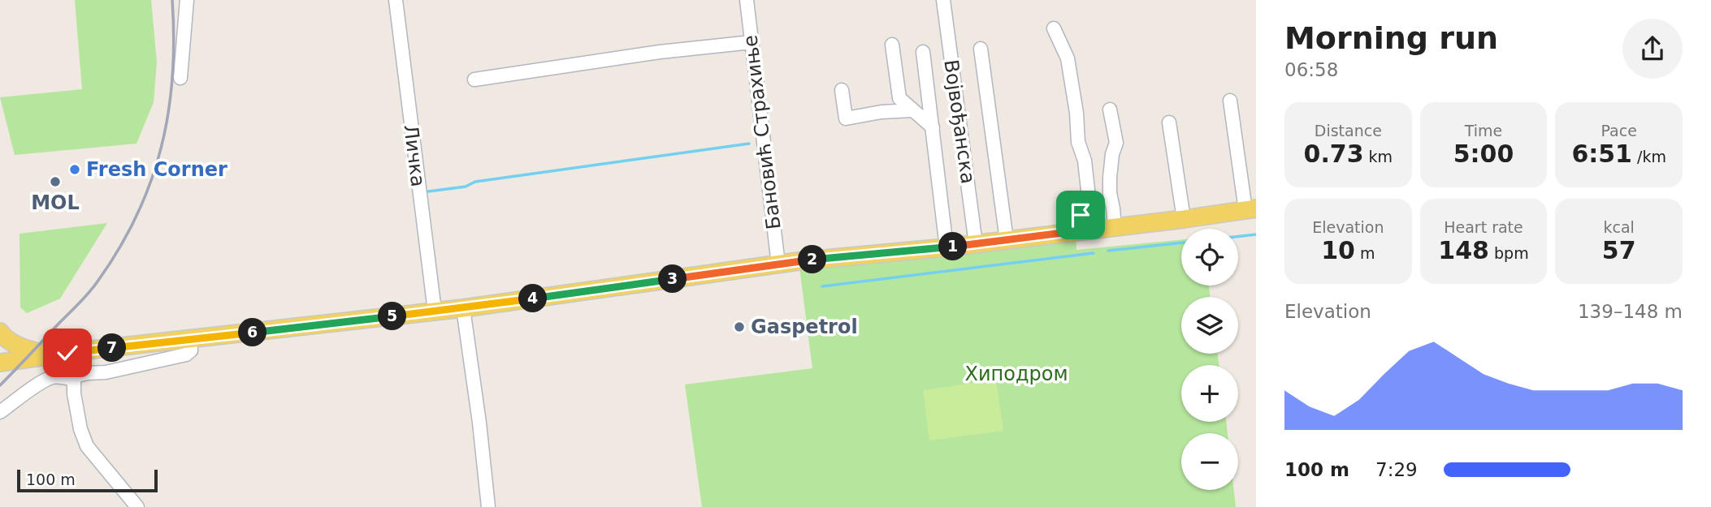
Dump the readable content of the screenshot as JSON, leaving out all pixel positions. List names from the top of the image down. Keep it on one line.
{"streets":{"street":["Војвођанска","Бановић Страхиње","Личка"]},"parks":["Хиподром"],"places":["Fresh Corner","MOL","Gaspetrol"],"scale_bar":"100 m","page":{"heading":["Morning run","06:58"],"stats":[["Distance","0.73 km"],["Time","5:00"],["Pace","6:51 /km"],["Elevation","10 m"],["Heart rate","148 bpm"],["kcal","57"]],"map_buttons":["+","−"],"pins":["1","2","3","4","5","6","7"],"chart":["Elevation","139–148 m"],"list":[{"name":"100 m","note":"7:29"}],"scale":"100 m"}}
